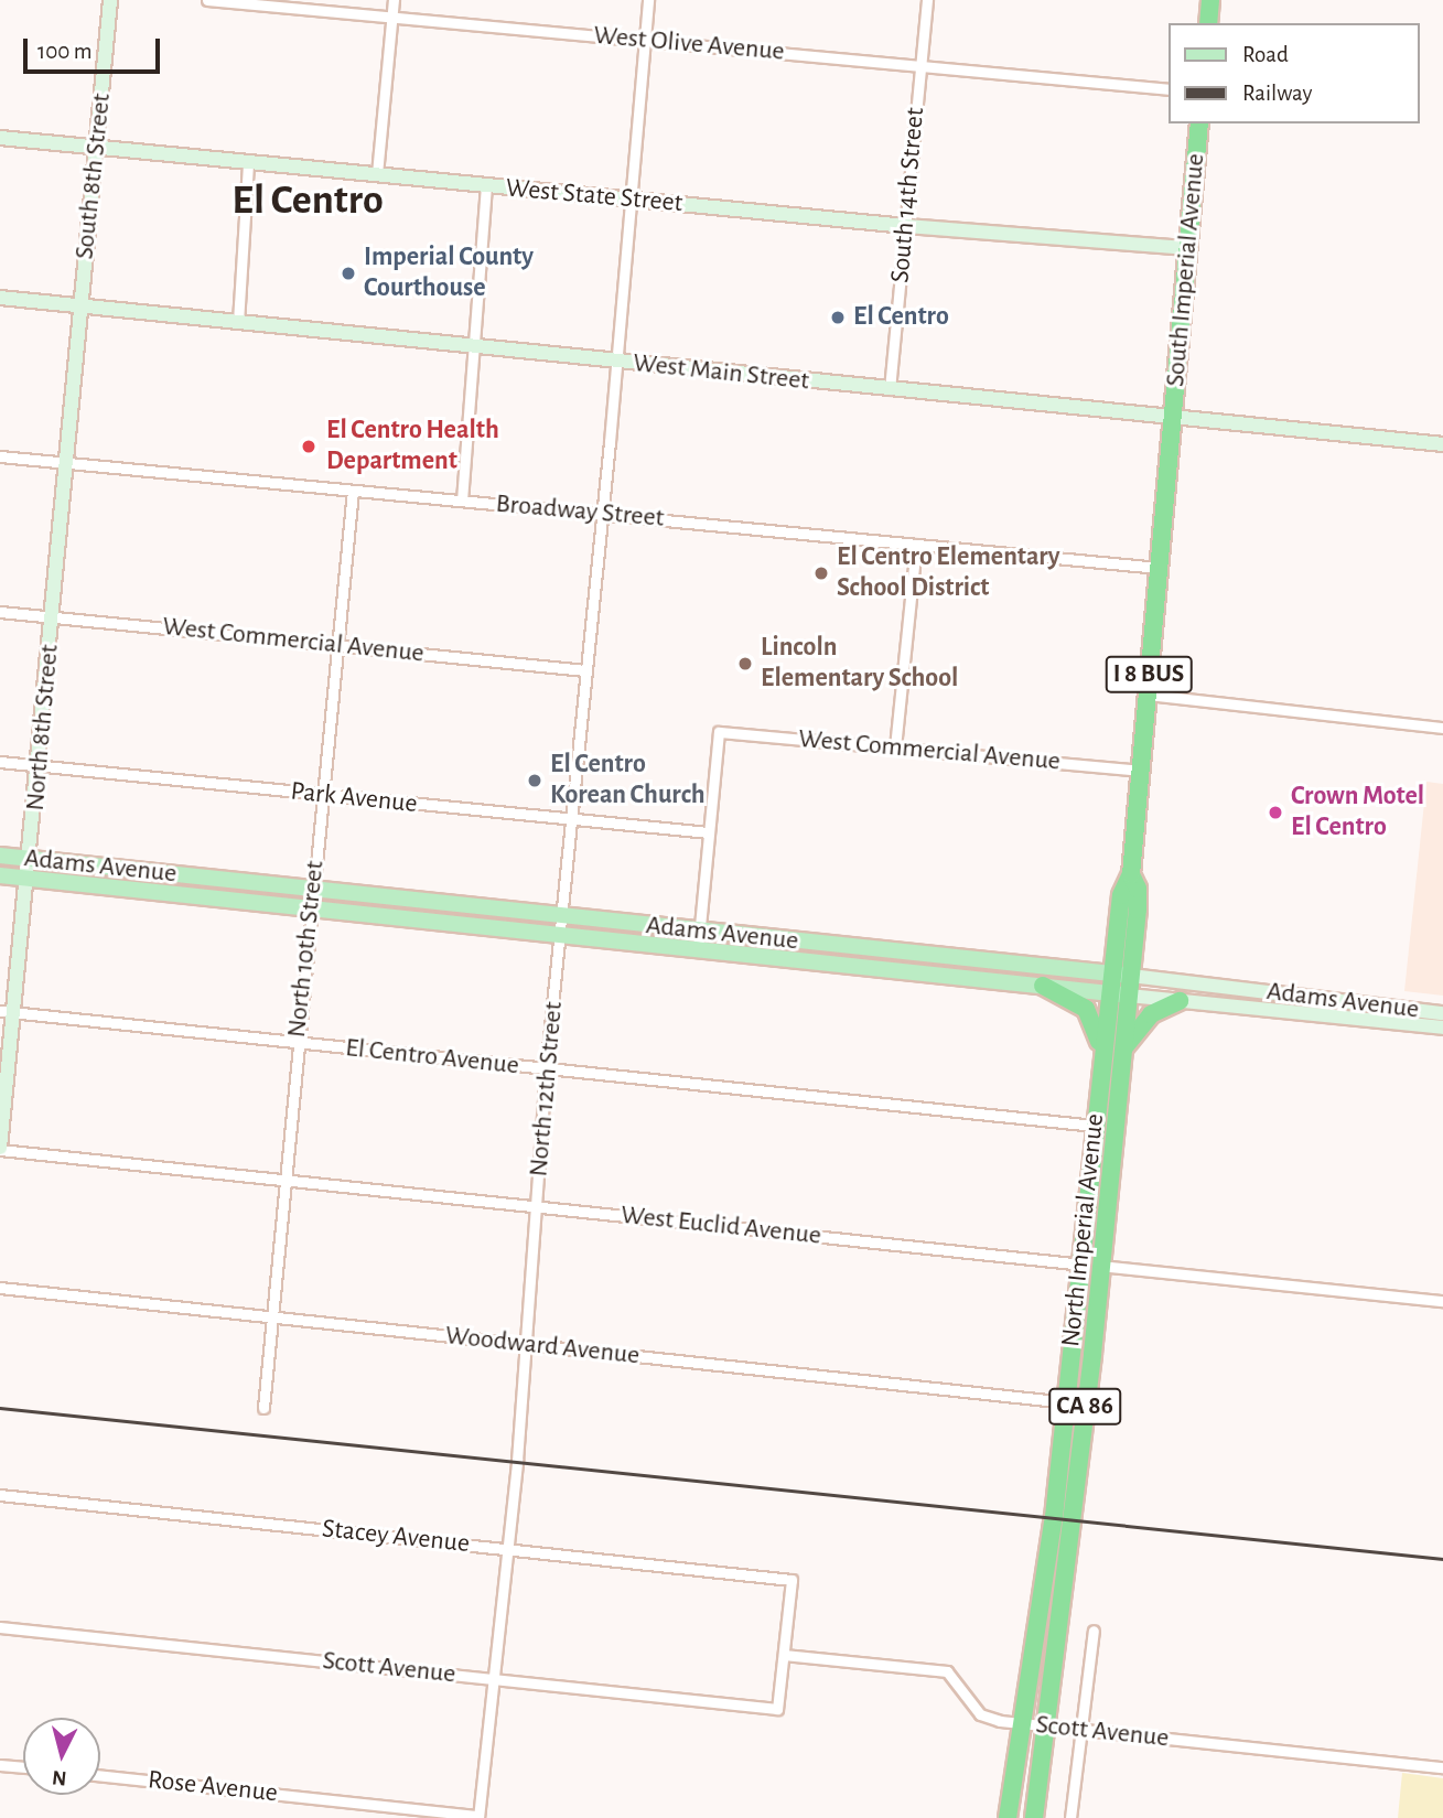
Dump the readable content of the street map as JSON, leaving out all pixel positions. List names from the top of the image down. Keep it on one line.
{"streets":{"highway":["South Imperial Avenue","I 8 BUS","North Imperial Avenue","CA 86"],"main road":["Adams Avenue"],"street":["West Olive Avenue","South 8th Street","South 14th Street","West State Street","West Main Street","Broadway Street","West Commercial Avenue","North 8th Street","Park Avenue","North 10th Street","El Centro Avenue","North 12th Street","West Euclid Avenue","Woodward Avenue","Stacey Avenue","Scott Avenue","Rose Avenue"]},"crossings":[["West Olive Avenue","South 14th Street"],["West Olive Avenue","North 12th Street"],["South 8th Street","West State Street"],["South 8th Street","West Main Street"],["South 8th Street","North 8th Street"],["South 14th Street","West State Street"],["South 14th Street","West Main Street"],["West State Street","South Imperial Avenue"],["West State Street","North 12th Street"],["South Imperial Avenue","West Main Street"],["South Imperial Avenue","North Imperial Avenue"],["West Main Street","North 8th Street"],["West Main Street","North 12th Street"],["West Main Street","North Imperial Avenue"],["Broadway Street","North 8th Street"],["Broadway Street","North 10th Street"],["Broadway Street","North 12th Street"],["Broadway Street","North Imperial Avenue"],["West Commercial Avenue","North 8th Street"],["West Commercial Avenue","Park Avenue"],["West Commercial Avenue","North 10th Street"],["West Commercial Avenue","North 12th Street"],["West Commercial Avenue","North Imperial Avenue"],["North 8th Street","Park Avenue"],["North 8th Street","Adams Avenue"],["North 8th Street","El Centro Avenue"],["North 8th Street","West Euclid Avenue"],["Park Avenue","North 10th Street"],["Park Avenue","North 12th Street"],["Adams Avenue","North 10th Street"],["Adams Avenue","North 12th Street"],["Adams Avenue","North Imperial Avenue"],["Adams Avenue","CA 86"],["North 10th Street","El Centro Avenue"],["North 10th Street","West Euclid Avenue"],["North 10th Street","Woodward Avenue"],["El Centro Avenue","North 12th Street"],["El Centro Avenue","North Imperial Avenue"],["North 12th Street","West Euclid Avenue"],["North 12th Street","Woodward Avenue"],["North 12th Street","Stacey Avenue"],["North 12th Street","Scott Avenue"],["North 12th Street","Rose Avenue"],["West Euclid Avenue","North Imperial Avenue"],["North Imperial Avenue","Woodward Avenue"],["North Imperial Avenue","CA 86"],["North Imperial Avenue","Scott Avenue"],["Stacey Avenue","Scott Avenue"]],"districts":["El Centro"],"places":["Imperial County Courthouse","El Centro","El Centro Health Department","El Centro Elementary School District","Lincoln Elementary School","El Centro Korean Church","Crown Motel El Centro"],"legend":["Road","Railway"],"scale_bar":"100 m","north":"bottom"}
